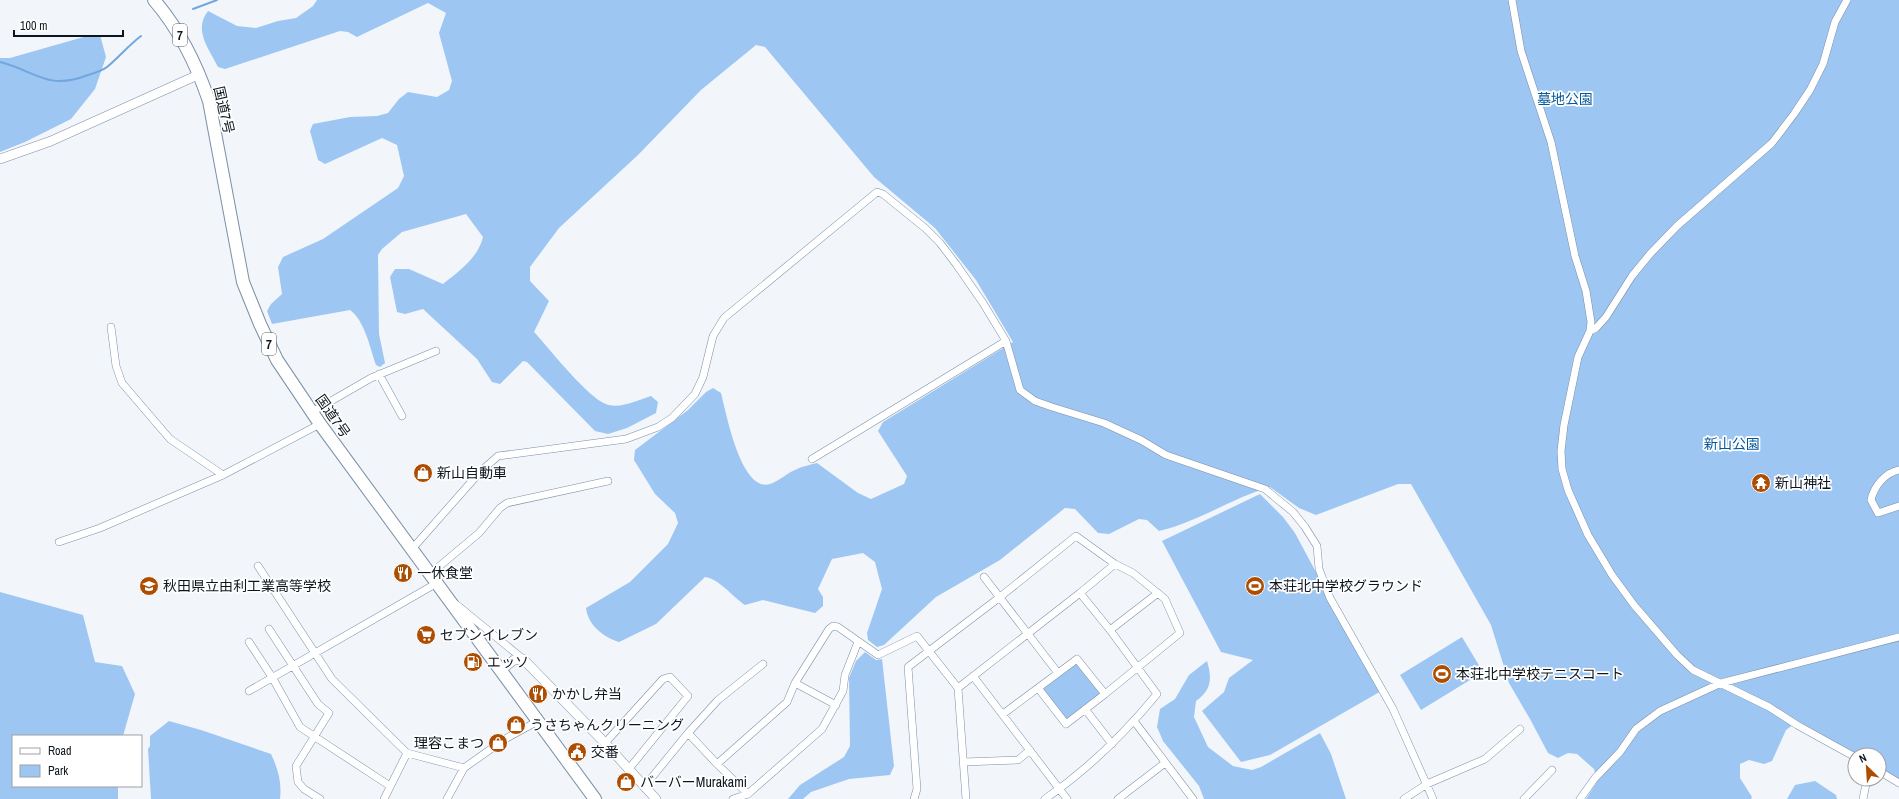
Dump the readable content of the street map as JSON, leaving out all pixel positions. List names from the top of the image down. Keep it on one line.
{"streets":{"highway":["7","国道7号"]},"parks":["墓地公園","新山公園"],"places":{"shop":["新山自動車","うさちゃんクリーニング","理容こまつ","バーバーMurakami"],"temple":["新山神社"],"restaurant":["一休食堂","かかし弁当"],"school or university":["秋田県立由利工業高等学校"],"sports":["本荘北中学校グラウンド","本荘北中学校テニスコート"],"supermarket":["セブンイレブン"],"fuel station":["エッソ"],"public building":["交番"]},"legend":["Road","Park"],"scale_bar":"100 m","north":"top left"}
